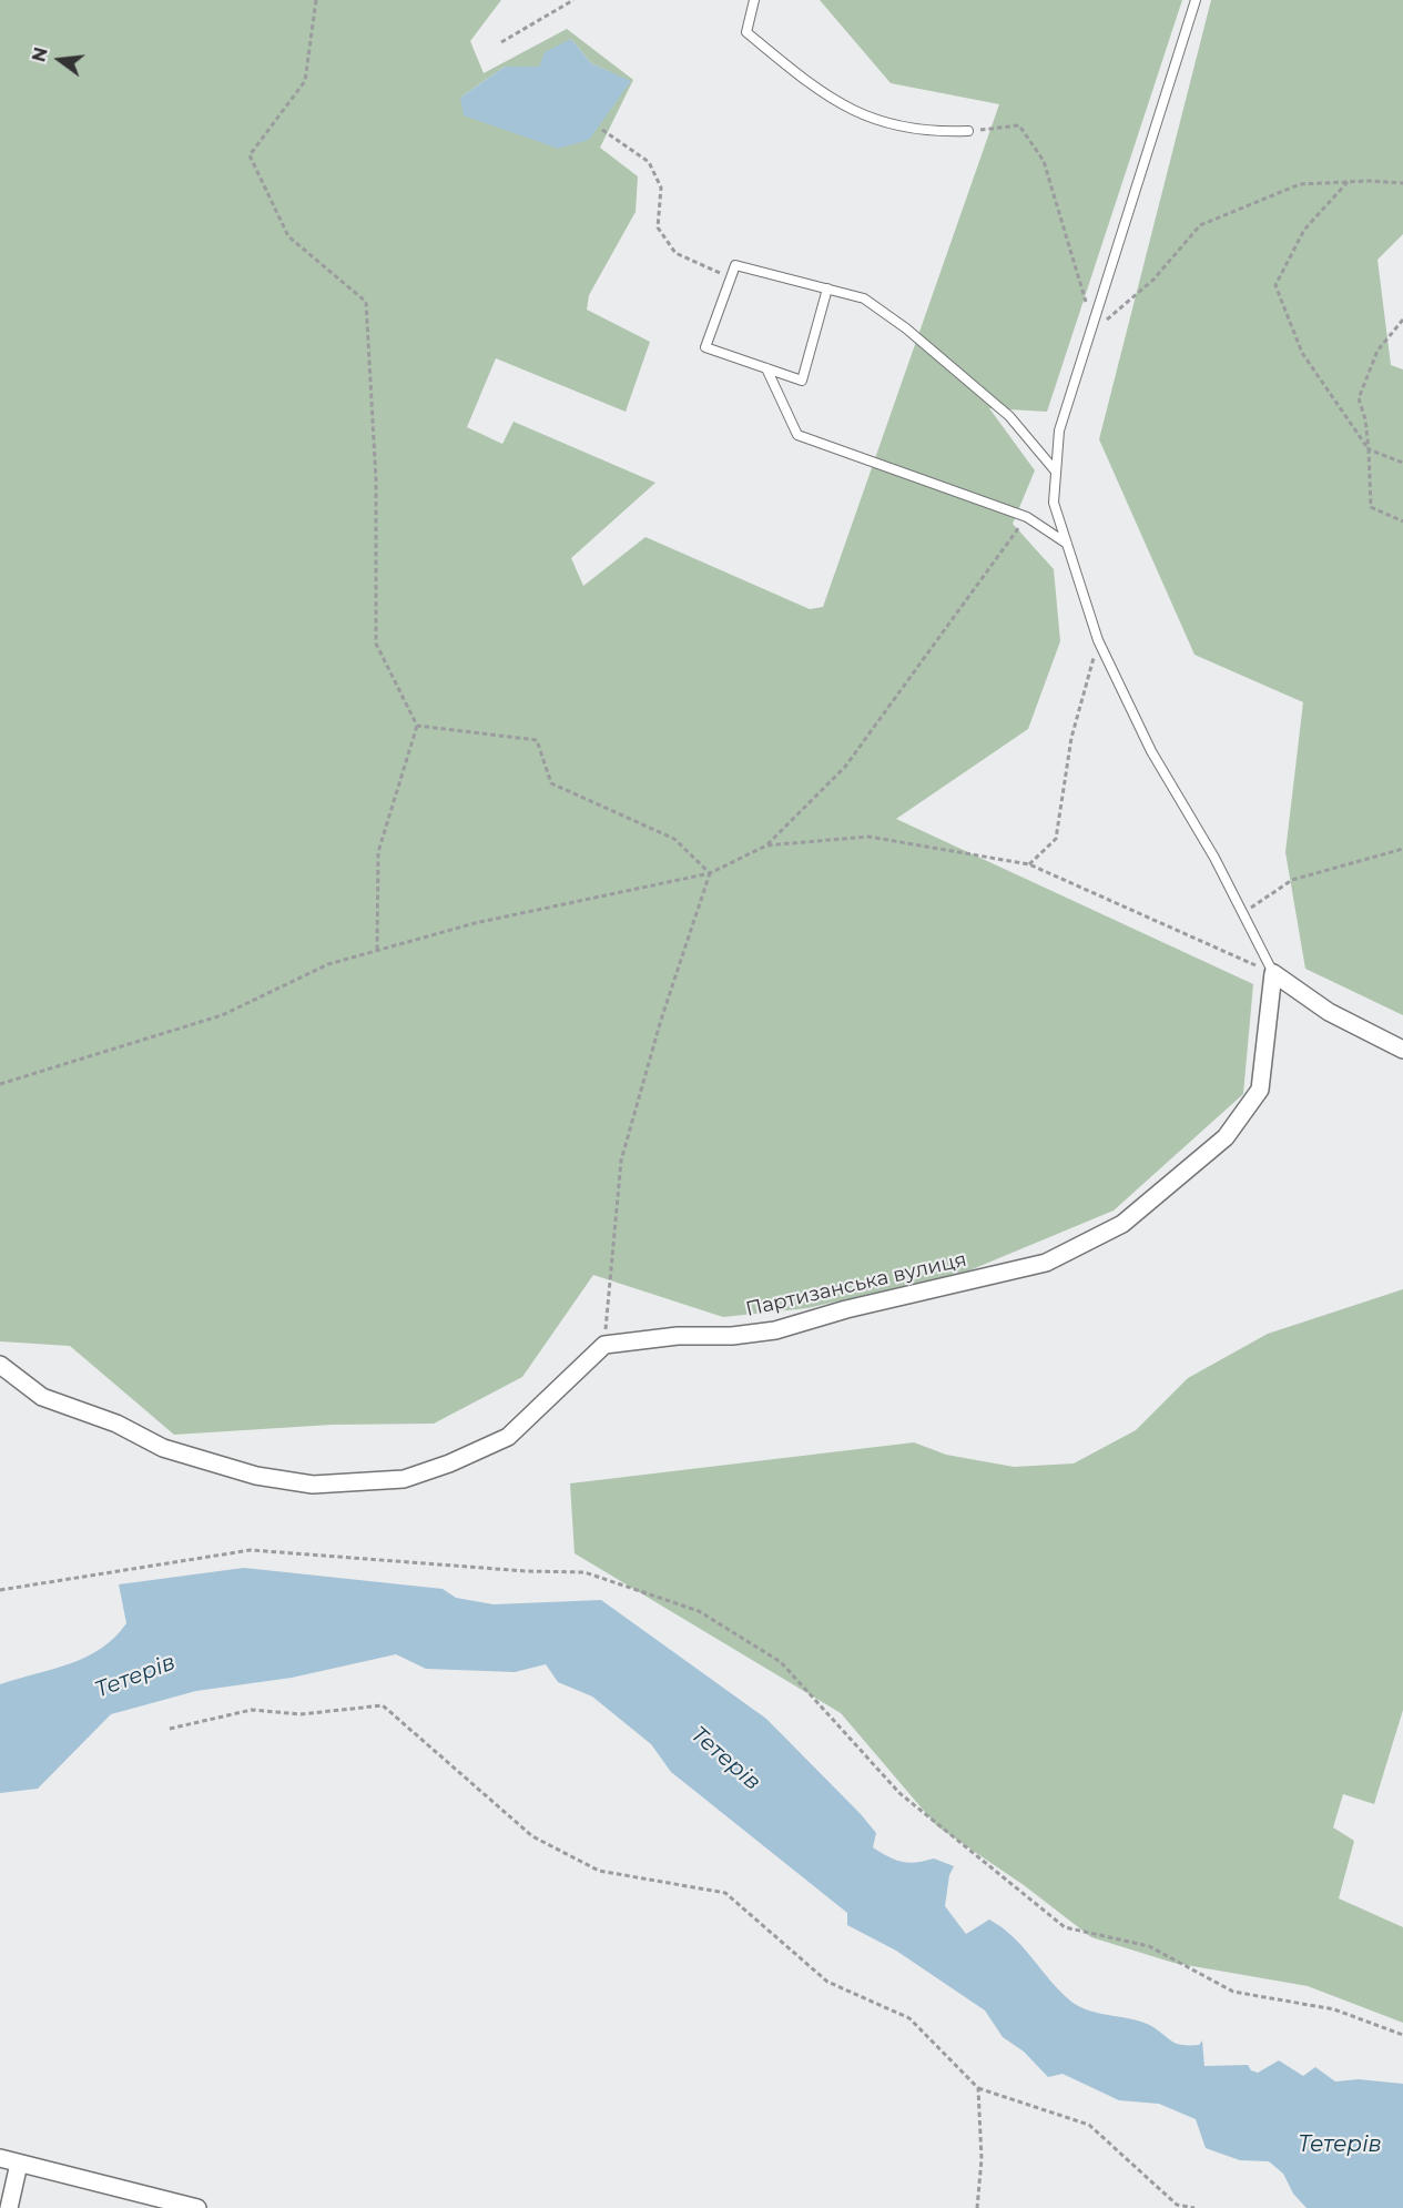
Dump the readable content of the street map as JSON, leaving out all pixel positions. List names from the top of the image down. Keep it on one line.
{"streets":{"street":["Партизанська вулиця"]},"water":["Тетерів"],"north":"left"}
